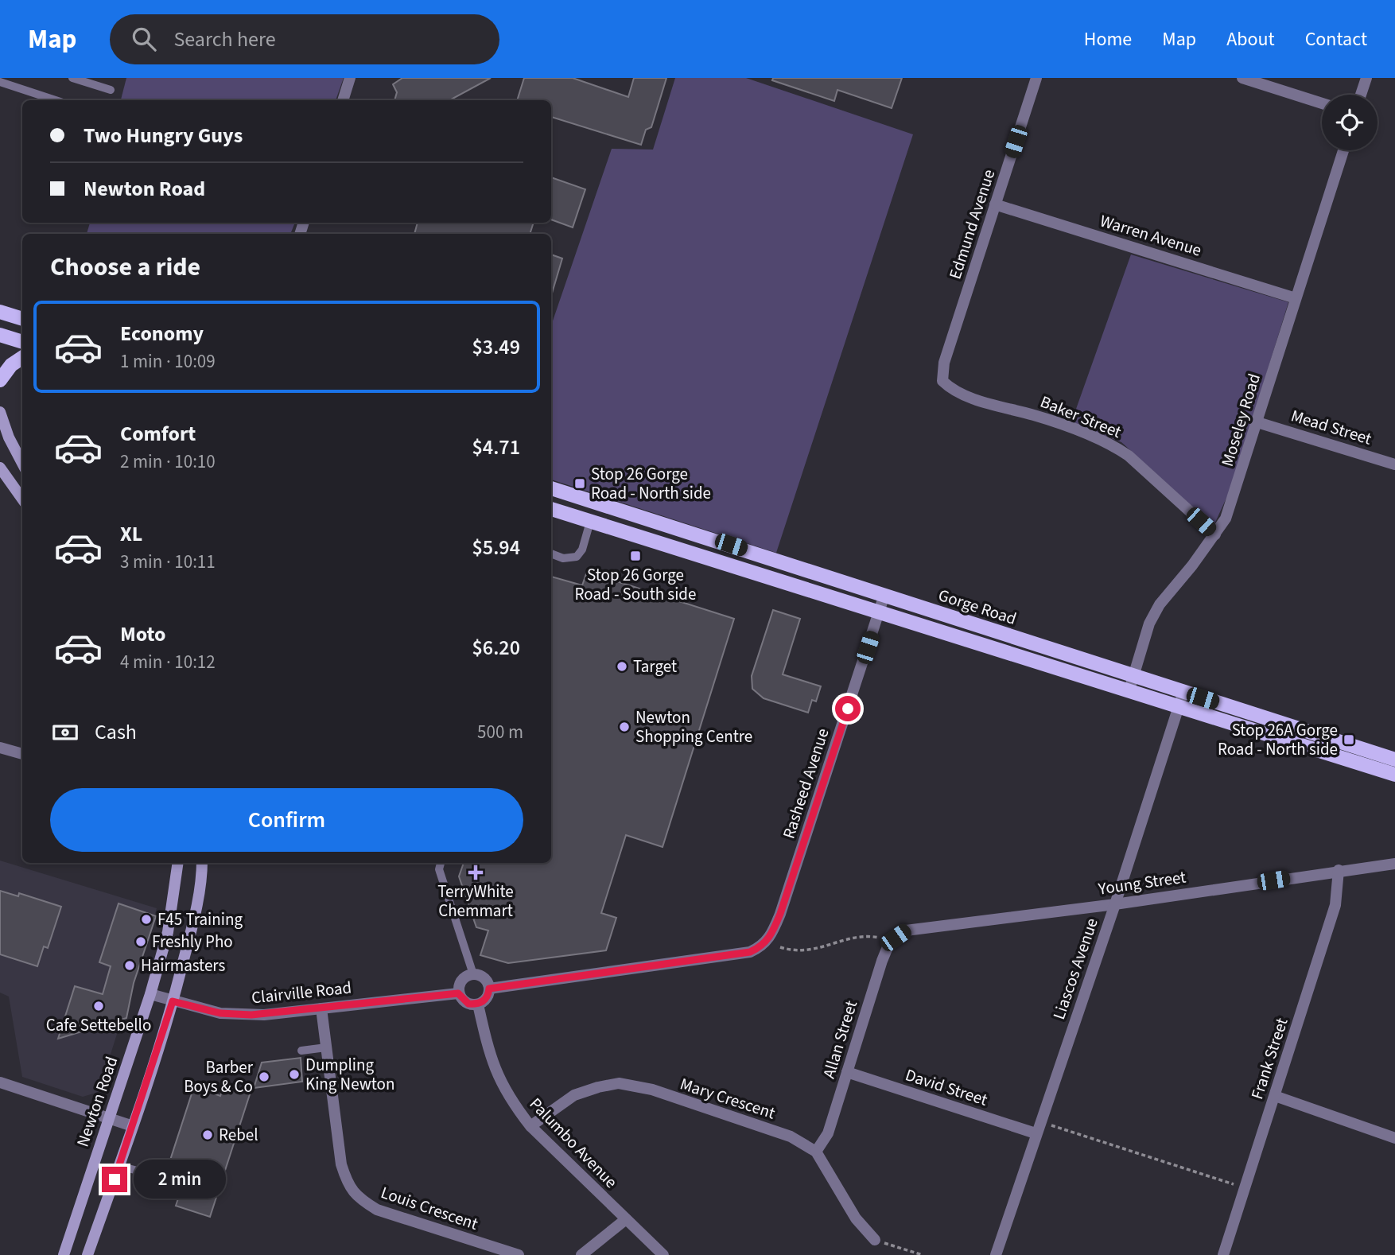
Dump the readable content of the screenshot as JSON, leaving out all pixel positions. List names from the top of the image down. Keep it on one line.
{"streets":{"main road":["Gorge Road","Newton Road"],"street":["Edmund Avenue","Warren Avenue","Baker Street","Moseley Road","Mead Street","Rasheed Avenue","Young Street","Liascos Avenue","Clairville Road","Allan Street","Frank Street","David Street","Mary Crescent","Palumbo Avenue","Louis Crescent"]},"crossings":[["Edmund Avenue","Warren Avenue"],["Edmund Avenue","Baker Street"],["Warren Avenue","Moseley Road"],["Baker Street","Moseley Road"],["Moseley Road","Mead Street"],["Moseley Road","Gorge Road"],["Gorge Road","Rasheed Avenue"],["Gorge Road","Liascos Avenue"],["Rasheed Avenue","Clairville Road"],["Rasheed Avenue","Palumbo Avenue"],["Young Street","Liascos Avenue"],["Young Street","Allan Street"],["Young Street","Frank Street"],["Liascos Avenue","David Street"],["Clairville Road","Newton Road"],["Clairville Road","Palumbo Avenue"],["Clairville Road","Louis Crescent"],["Allan Street","David Street"],["Allan Street","Mary Crescent"],["Mary Crescent","Palumbo Avenue"]],"places":{"transit":["Stop 26 Gorge Road - North side","Stop 26 Gorge Road - South side","Stop 26A Gorge Road - North side"],"other":["Target","Newton Shopping Centre","F45 Training","Freshly Pho","Hairmasters","Cafe Settebello","Dumpling King Newton","Barber Boys & Co","Rebel"],"health":["TerryWhite Chemmart"]},"page":{"header":"Map","search":"Search here","nav":["Home","Map","About","Contact"],"banner":["Two Hungry Guys","Newton Road"],"heading":"Choose a ride","list":[{"name":"Economy","note":"1 min · 10:09","value":"$3.49"},{"name":"Comfort","note":"2 min · 10:10","value":"$4.71"},{"name":"XL","note":"3 min · 10:11","value":"$5.94"},{"name":"Moto","note":"4 min · 10:12","value":"$6.20"}],"pay":["Cash","500 m"],"buttons":"Confirm","bubble":"2 min"}}
